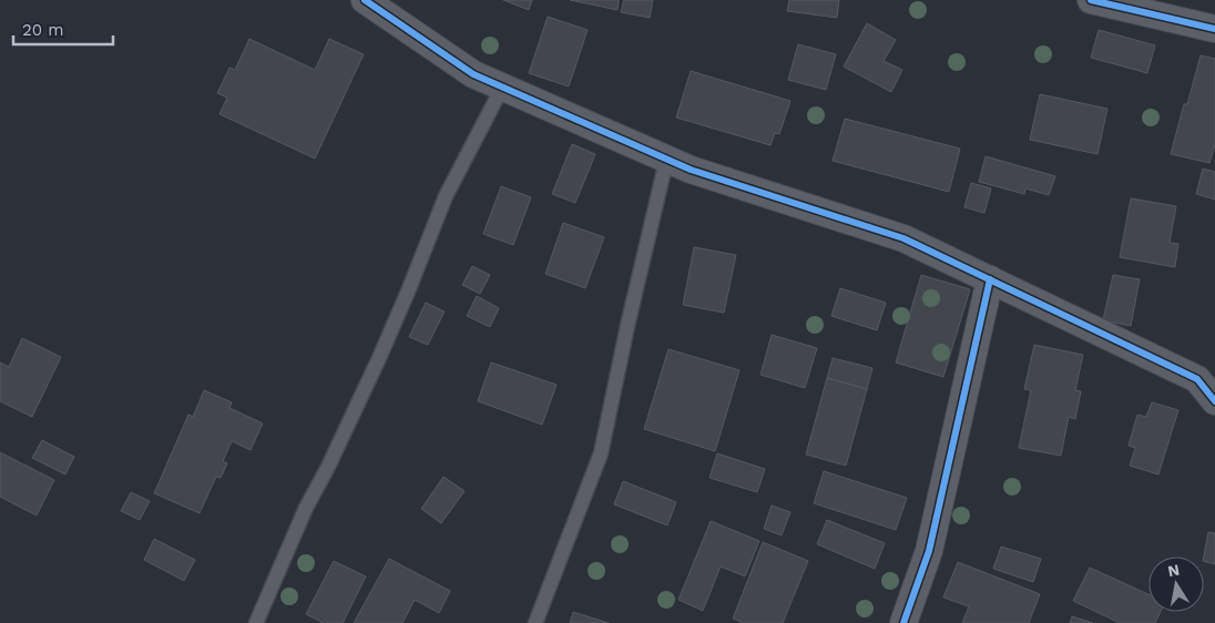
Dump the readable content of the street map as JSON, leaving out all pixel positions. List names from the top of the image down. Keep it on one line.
{"scale_bar":"20 m","north":"top"}
